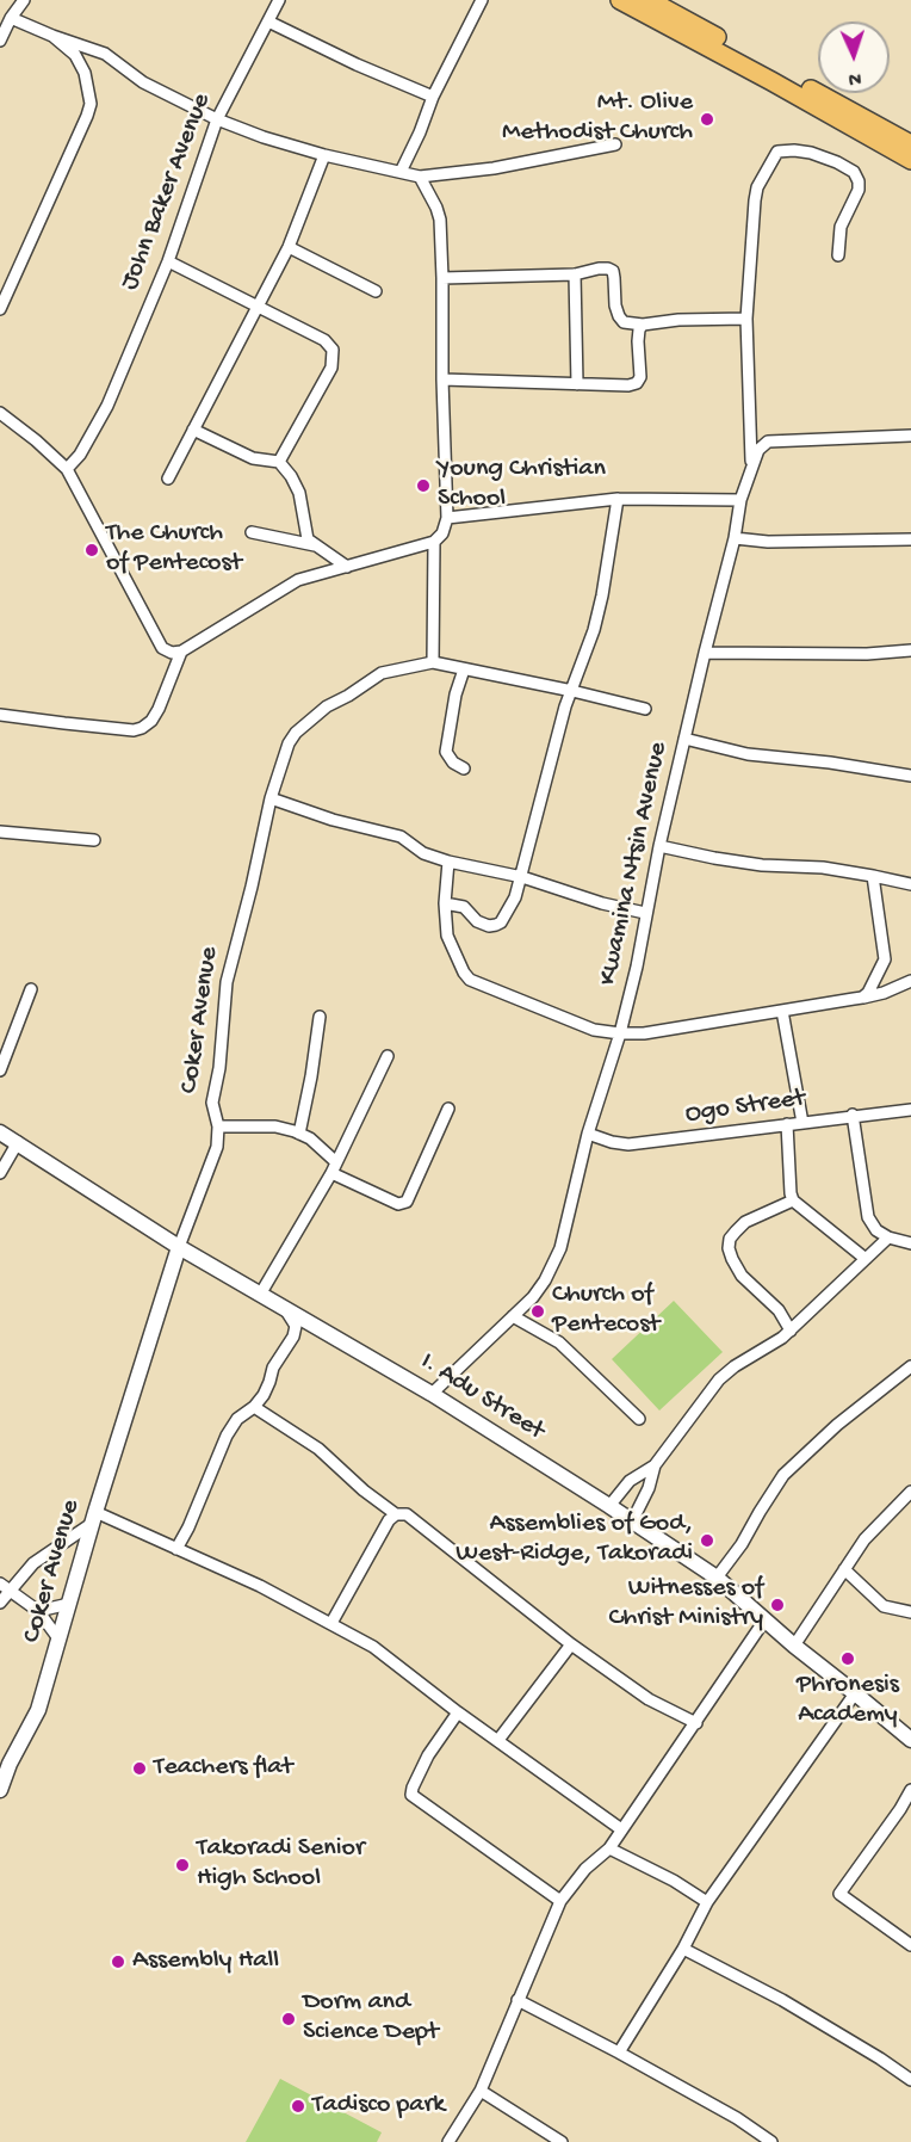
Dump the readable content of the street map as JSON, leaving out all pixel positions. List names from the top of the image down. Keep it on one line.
{"streets":{"street":["John Baker Avenue","Kwamina Ntsin Avenue","Coker Avenue","Ogo Street","I. Adu Street"]},"crossings":[["Kwamina Ntsin Avenue","Ogo Street"],["Kwamina Ntsin Avenue","I. Adu Street"],["Coker Avenue","I. Adu Street"]],"places":["Mt. Olive Methodist Church","Young Christian School","The Church of Pentecost","Church of Pentecost","Assemblies of God, West-Ridge, Takoradi","Witnesses of Christ Ministry","Phronesis Academy","Teachers flat","Takoradi Senior High School","Assembly Hall","Dorm and Science Dept","Tadisco park"],"north":"bottom"}
